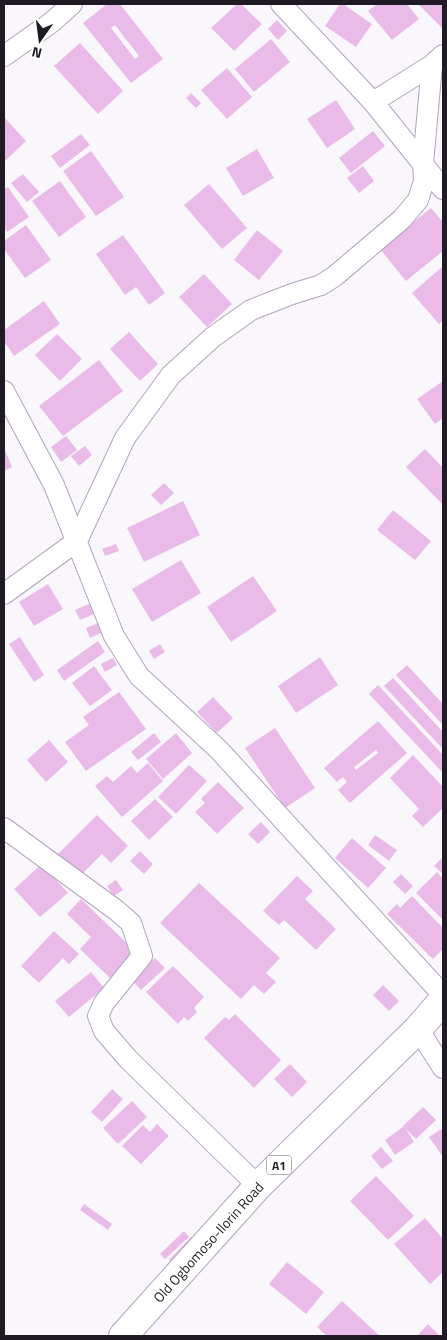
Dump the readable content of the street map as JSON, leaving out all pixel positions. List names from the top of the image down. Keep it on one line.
{"streets":{"highway":["A1","Old Ogbomoso-Ilorin Road"]},"north":"bottom"}
